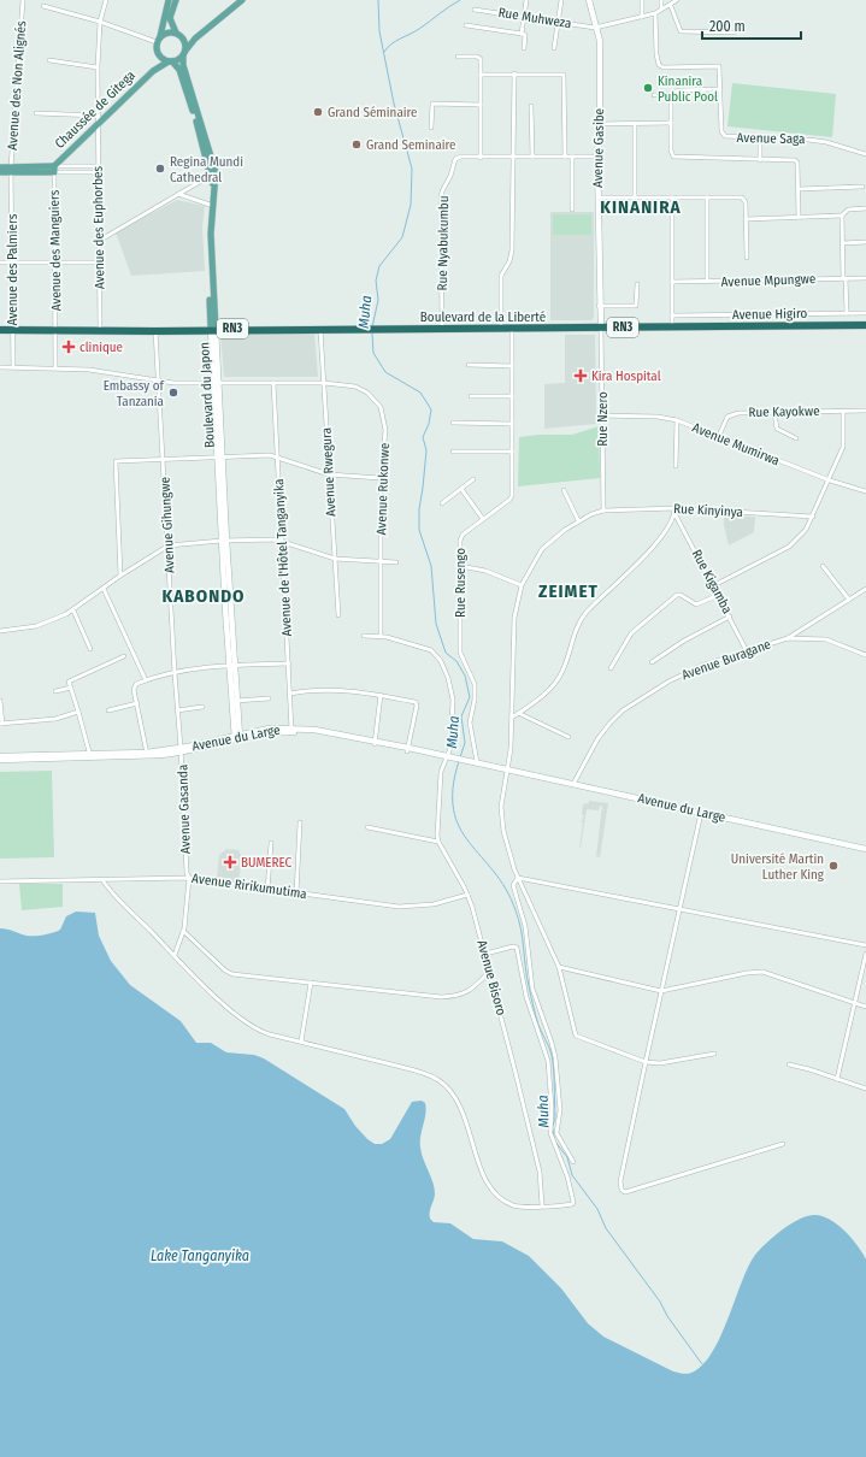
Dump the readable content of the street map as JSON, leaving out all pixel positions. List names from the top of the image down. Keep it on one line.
{"streets":{"highway":["Boulevard de la Liberté","RN3"],"main road":["Chaussée de Gitega","Avenue Gasibe","Boulevard du Japon","Avenue du Large"],"street":["Rue Muhweza","Avenue des Non Alignés","Avenue Saga","Avenue des Euphorbes","Rue Nyabukumbu","Avenue des Manguiers","Avenue des Palmiers","Avenue Mpungwe","Avenue Higiro","Rue Kayokwe","Rue Nzero","Avenue Mumirwa","Avenue Rwegura","Avenue Rukonwe","Rue Kinyinya","Avenue Gihungwe","Avenue de l'Hôtel Tanganyika","Rue Kigamba","Rue Rusengo","Avenue Buragane","Avenue Gasanda","Avenue Ririkumutima","Avenue Bisoro"]},"crossings":[["Rue Muhweza","Avenue Gasibe"],["Avenue des Non Alignés","Avenue des Palmiers"],["Chaussée de Gitega","Avenue des Euphorbes"],["Chaussée de Gitega","Avenue des Manguiers"],["Chaussée de Gitega","Boulevard du Japon"],["Avenue Gasibe","Rue Nyabukumbu"],["Avenue Gasibe","Boulevard de la Liberté"],["Avenue Gasibe","Rue Nzero"],["Avenue des Euphorbes","Boulevard de la Liberté"],["Avenue des Euphorbes","RN3"],["Rue Nyabukumbu","Boulevard de la Liberté"],["Avenue des Manguiers","RN3"],["Avenue des Manguiers","Avenue Rukonwe"],["Avenue des Palmiers","RN3"],["Avenue des Palmiers","Avenue Rukonwe"],["Boulevard de la Liberté","RN3"],["Boulevard de la Liberté","Boulevard du Japon"],["Boulevard de la Liberté","Rue Nzero"],["Boulevard de la Liberté","Avenue Rwegura"],["Boulevard de la Liberté","Avenue Gihungwe"],["Boulevard de la Liberté","Rue Rusengo"],["Boulevard du Japon","Avenue Rukonwe"],["Boulevard du Japon","Avenue du Large"],["Rue Kayokwe","Avenue Mumirwa"],["Rue Nzero","Avenue Mumirwa"],["Rue Nzero","Rue Kinyinya"],["Avenue Rwegura","Avenue Rukonwe"],["Avenue Rukonwe","Avenue Gihungwe"],["Avenue Rukonwe","Avenue de l'Hôtel Tanganyika"],["Avenue Rukonwe","Avenue Bisoro"],["Rue Kinyinya","Rue Kigamba"],["Rue Kinyinya","Avenue du Large"],["Avenue Gihungwe","Avenue du Large"],["Avenue Gihungwe","Avenue Gasanda"],["Avenue de l'Hôtel Tanganyika","Avenue du Large"],["Rue Kigamba","Avenue Buragane"],["Rue Rusengo","Avenue du Large"],["Avenue Buragane","Avenue du Large"],["Avenue du Large","Avenue Gasanda"],["Avenue du Large","Avenue Bisoro"],["Avenue Gasanda","Avenue Ririkumutima"],["Avenue Ririkumutima","Avenue Bisoro"]],"districts":["KINANIRA","ZEIMET","KABONDO"],"water":["Muha","Lake Tanganyika"],"places":{"other":["Kinanira Public Pool","Grand Séminaire","Grand Seminaire","Regina Mundi Cathedral","Embassy of Tanzania","Université Martin Luther King"],"health":["clinique","Kira Hospital","BUMEREC"]},"scale_bar":"200 m"}
